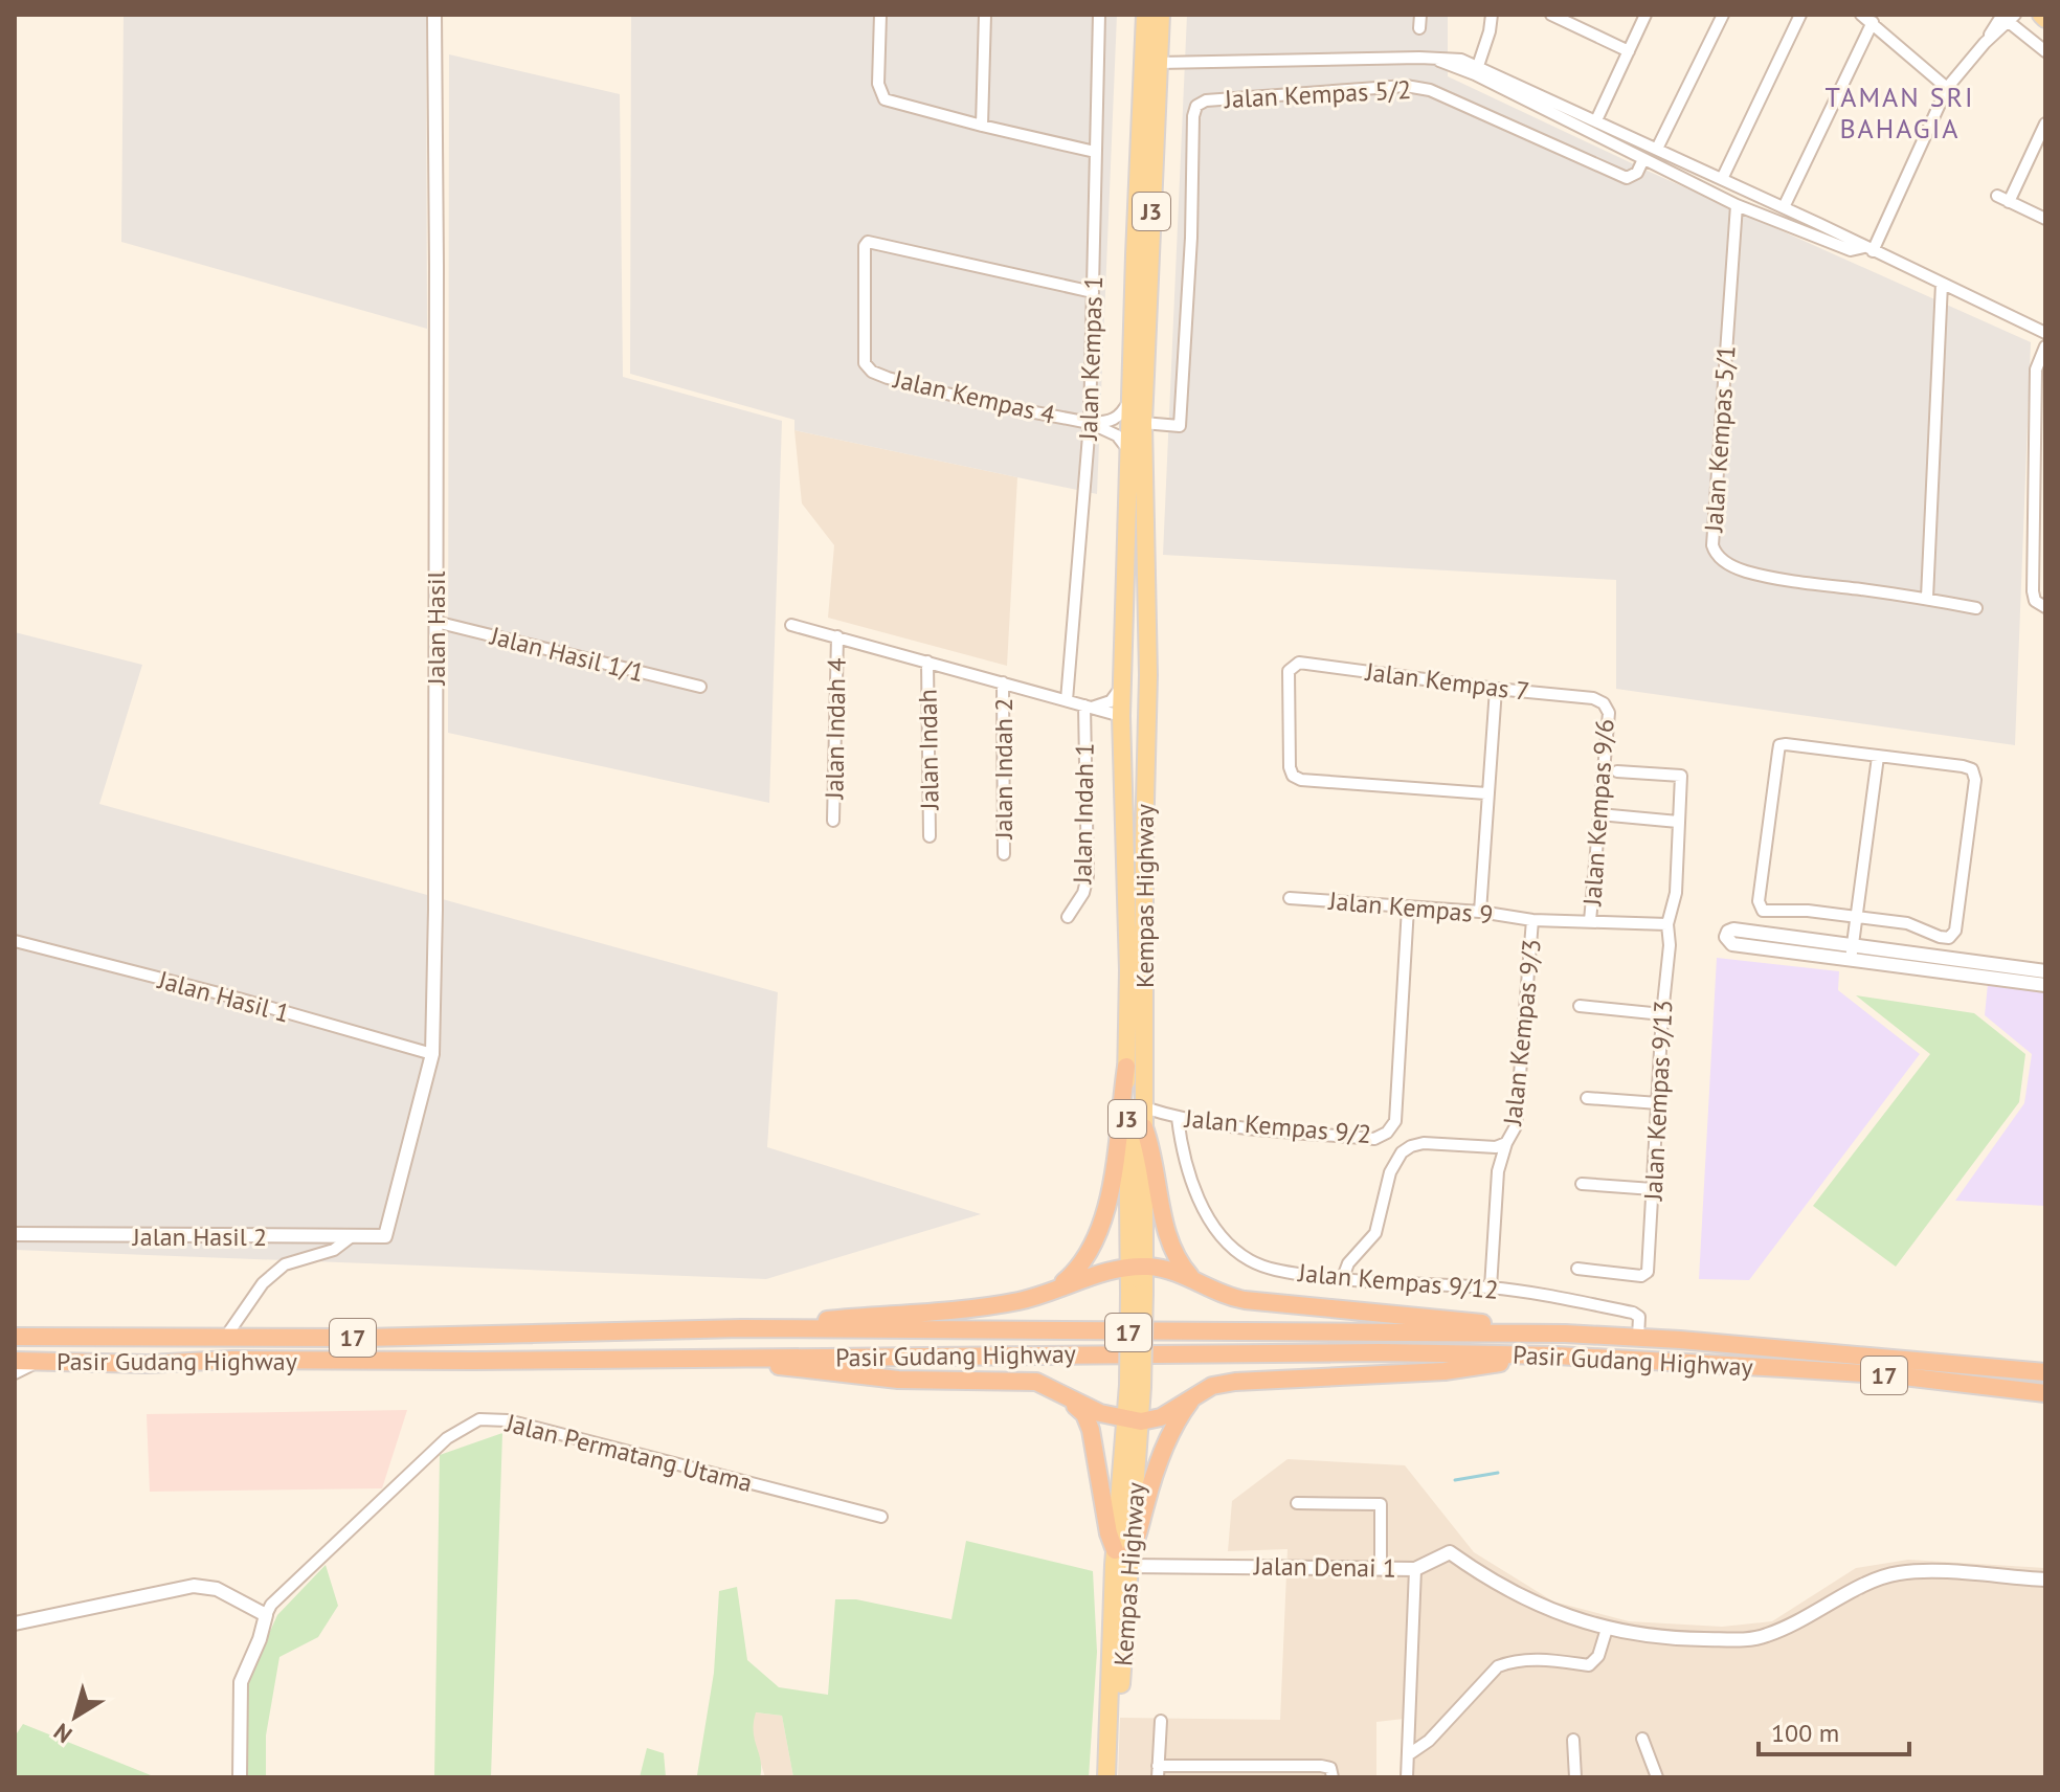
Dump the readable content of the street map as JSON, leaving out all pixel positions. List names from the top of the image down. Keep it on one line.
{"streets":{"highway":["17","Pasir Gudang Highway"],"main road":["J3","Kempas Highway"],"street":["Jalan Kempas 5/2","Jalan Kempas 1","Jalan Kempas 4","Jalan Kempas 5/1","Jalan Hasil","Jalan Hasil 1/1","Jalan Kempas 7","Jalan Indah 4","Jalan Indah","Jalan Indah 2","Jalan Kempas 9/6","Jalan Indah 1","Jalan Kempas 9","Jalan Hasil 1","Jalan Kempas 9/3","Jalan Kempas 9/13","Jalan Kempas 9/2","Jalan Hasil 2","Jalan Kempas 9/12","Jalan Permatang Utama","Jalan Denai 1"]},"crossings":[["Jalan Kempas 5/2","Kempas Highway"],["Jalan Kempas 1","Jalan Kempas 4"],["Jalan Kempas 1","Jalan Indah"],["Jalan Hasil","Jalan Hasil 1/1"],["Jalan Hasil","Jalan Hasil 1"],["Jalan Hasil","Jalan Hasil 2"],["Jalan Kempas 7","Jalan Kempas 9/6"],["Jalan Indah 4","Jalan Indah"],["Jalan Indah","Jalan Indah 2"],["Jalan Indah","Jalan Indah 1"],["Jalan Indah","Kempas Highway"],["Jalan Kempas 9/6","Jalan Kempas 9"],["Kempas Highway","Jalan Kempas 9/2"],["Kempas Highway","Jalan Denai 1"],["Jalan Kempas 9","Jalan Kempas 9/3"],["Jalan Kempas 9","Jalan Kempas 9/13"],["Jalan Kempas 9","Jalan Kempas 9/2"],["Jalan Kempas 9/3","Jalan Kempas 9/12"],["Jalan Kempas 9/2","Jalan Kempas 9/12"],["Jalan Kempas 9/12","Pasir Gudang Highway"]],"districts":["TAMAN SRI BAHAGIA"],"scale_bar":"100 m","north":"bottom left"}
